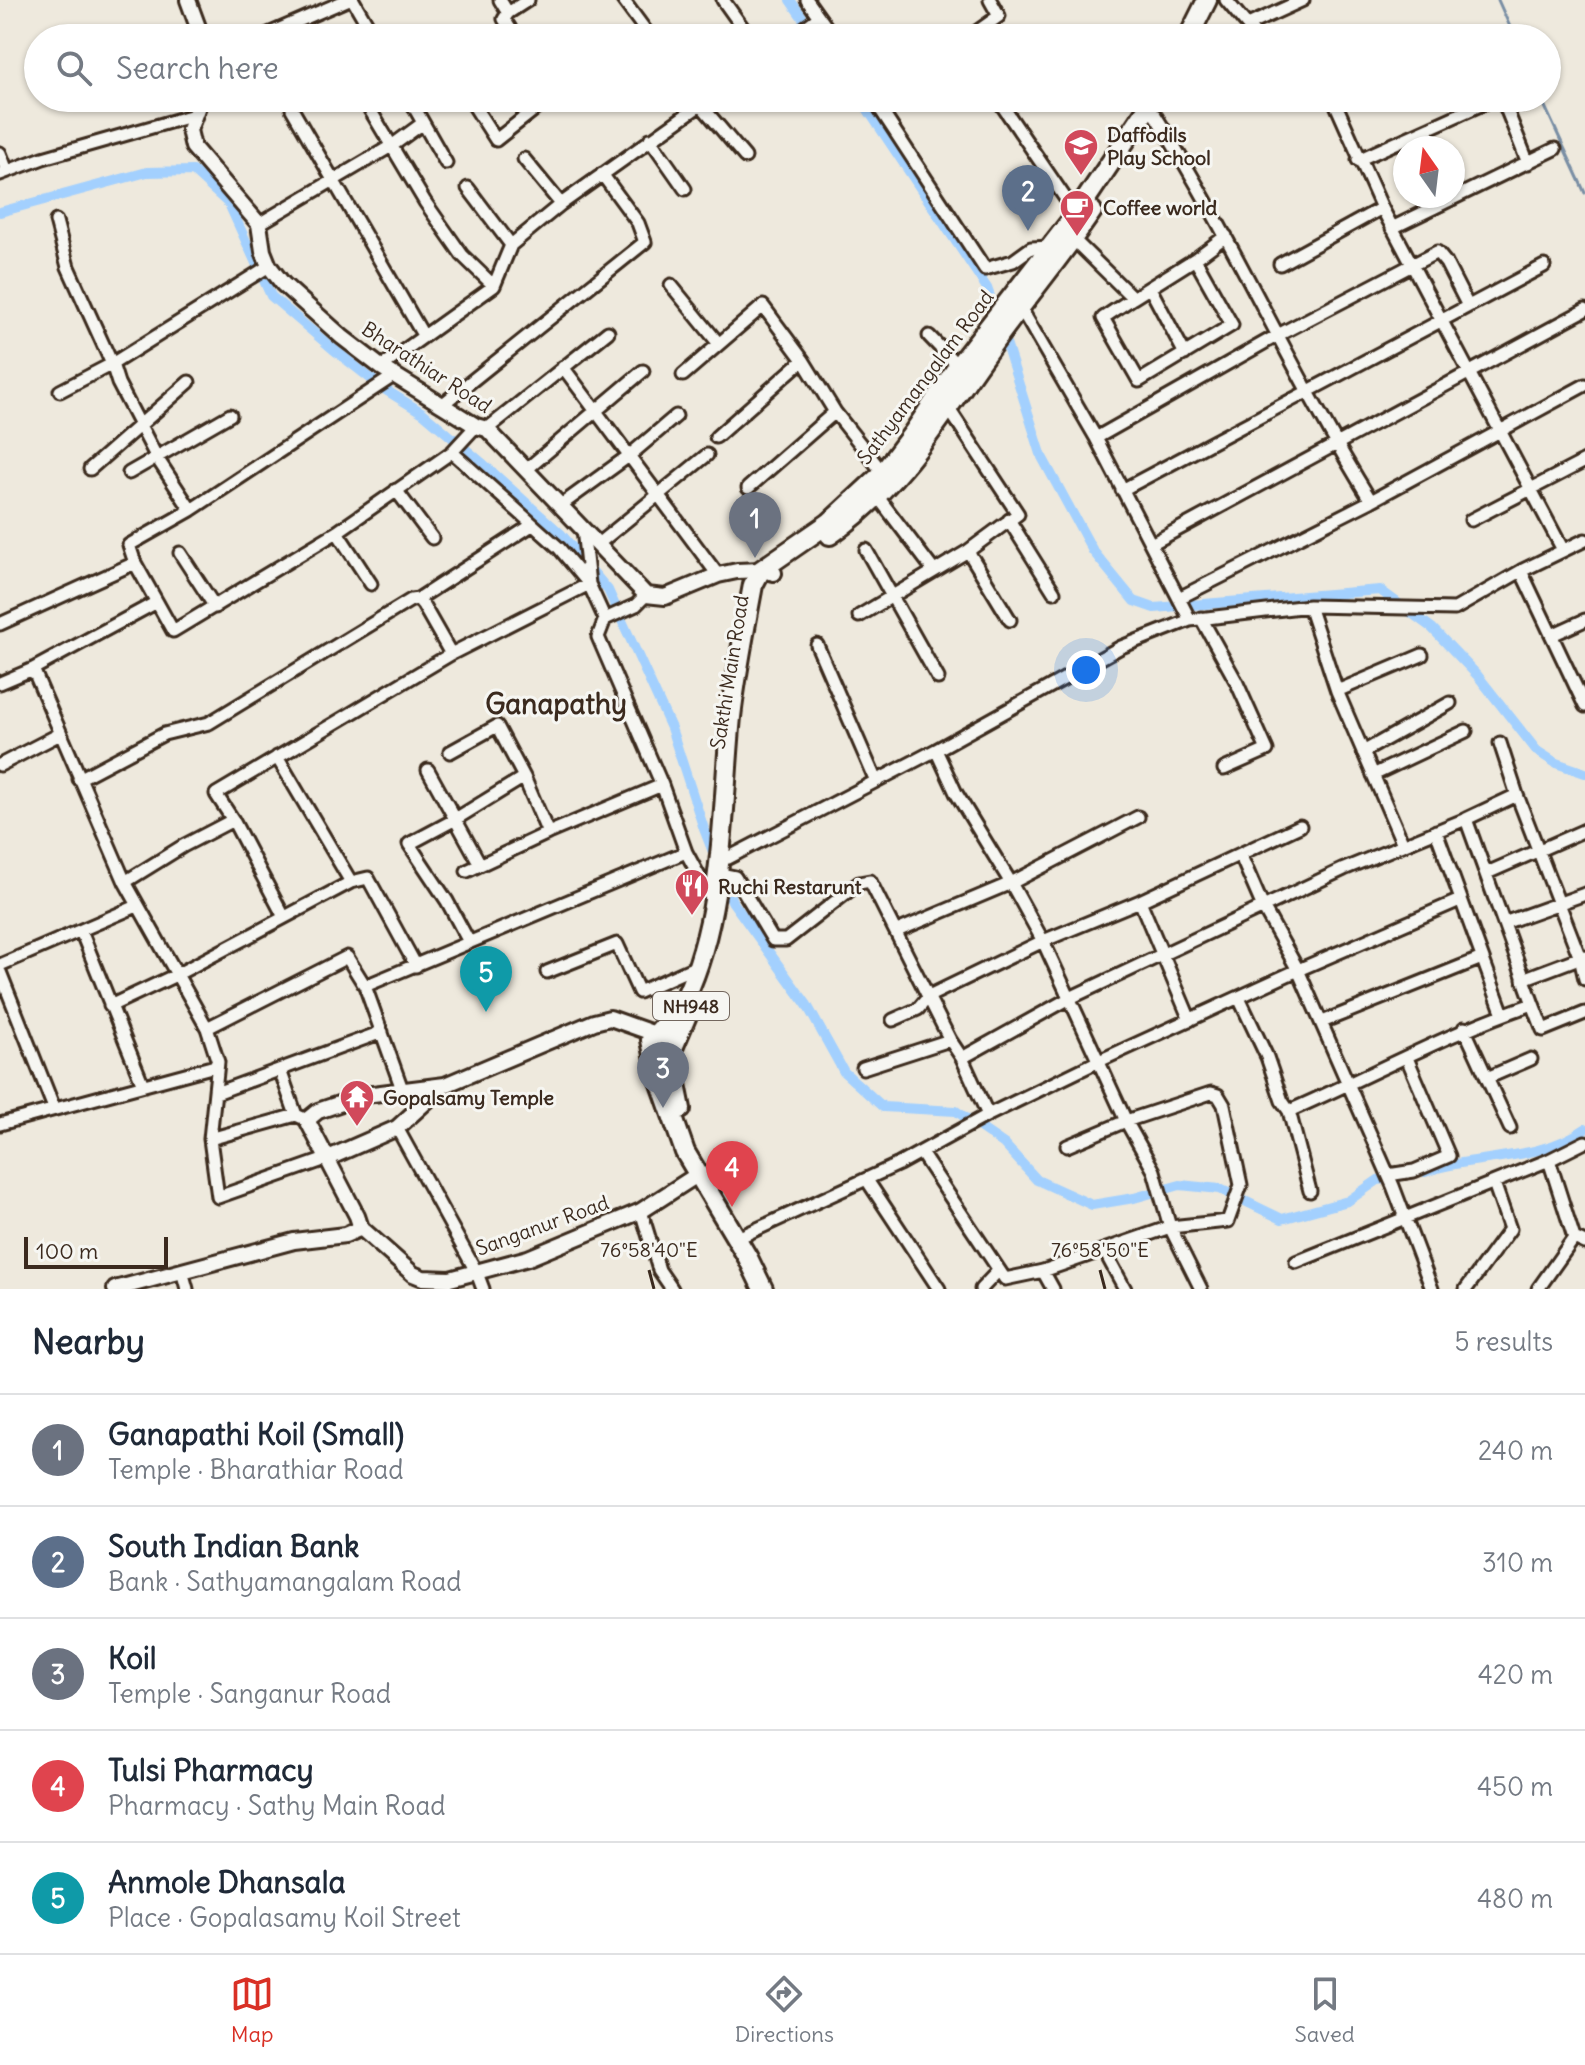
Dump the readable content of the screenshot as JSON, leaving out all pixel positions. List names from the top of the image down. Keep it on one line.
{"streets":{"highway":["Sathyamangalam Road","Sakthi Main Road","NH948"],"main road":["Bharathiar Road","Sanganur Road"]},"crossings":[["Sathyamangalam Road","Sakthi Main Road"],["Sathyamangalam Road","NH948"],["Sakthi Main Road","NH948"],["NH948","Sanganur Road"]],"districts":["Ganapathy"],"places":{"school or university":["Daffodils Play School"],"cafe":["Coffee world"],"restaurant":["Ruchi Restarunt"],"temple":["Gopalsamy Temple"]},"scale_bar":"100 m","north":"top","page":{"search":"Search here","pins":["2","1","5","3","4"],"scale":"100 m","heading":["Nearby","5 results"],"list":[{"mark":"1","name":"Ganapathi Koil (Small)","note":"Temple · Bharathiar Road","value":"240 m"},{"mark":"2","name":"South Indian Bank","note":"Bank · Sathyamangalam Road","value":"310 m"},{"mark":"3","name":"Koil","note":"Temple · Sanganur Road","value":"420 m"},{"mark":"4","name":"Tulsi Pharmacy","note":"Pharmacy · Sathy Main Road","value":"450 m"},{"mark":"5","name":"Anmole Dhansala","note":"Place · Gopalasamy Koil Street","value":"480 m"}],"nav":["Map","Directions","Saved"]},"coordinates":["76°58'40\"E","76°58'50\"E"]}
